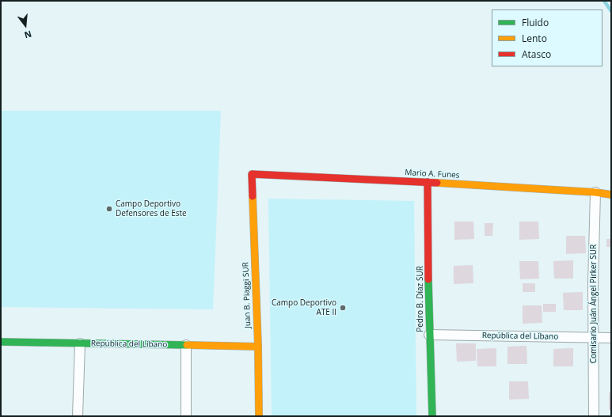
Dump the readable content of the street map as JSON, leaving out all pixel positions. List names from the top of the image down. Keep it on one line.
{"streets":{"street":["Mario A. Funes","Juan B. Piaggi SUR","Pedro B. Díaz SUR","Comisario Juán Ángel Pirker SUR","República del Líbano"]},"crossings":[["Mario A. Funes","Juan B. Piaggi SUR"],["Mario A. Funes","Pedro B. Díaz SUR"],["Mario A. Funes","Comisario Juán Ángel Pirker SUR"],["Juan B. Piaggi SUR","República del Líbano"],["Pedro B. Díaz SUR","República del Líbano"],["Comisario Juán Ángel Pirker SUR","República del Líbano"]],"places":["Campo Deportivo Defensores de Este","Campo Deportivo ATE II"],"legend":["Fluido","Lento","Atasco"],"north":"bottom"}
